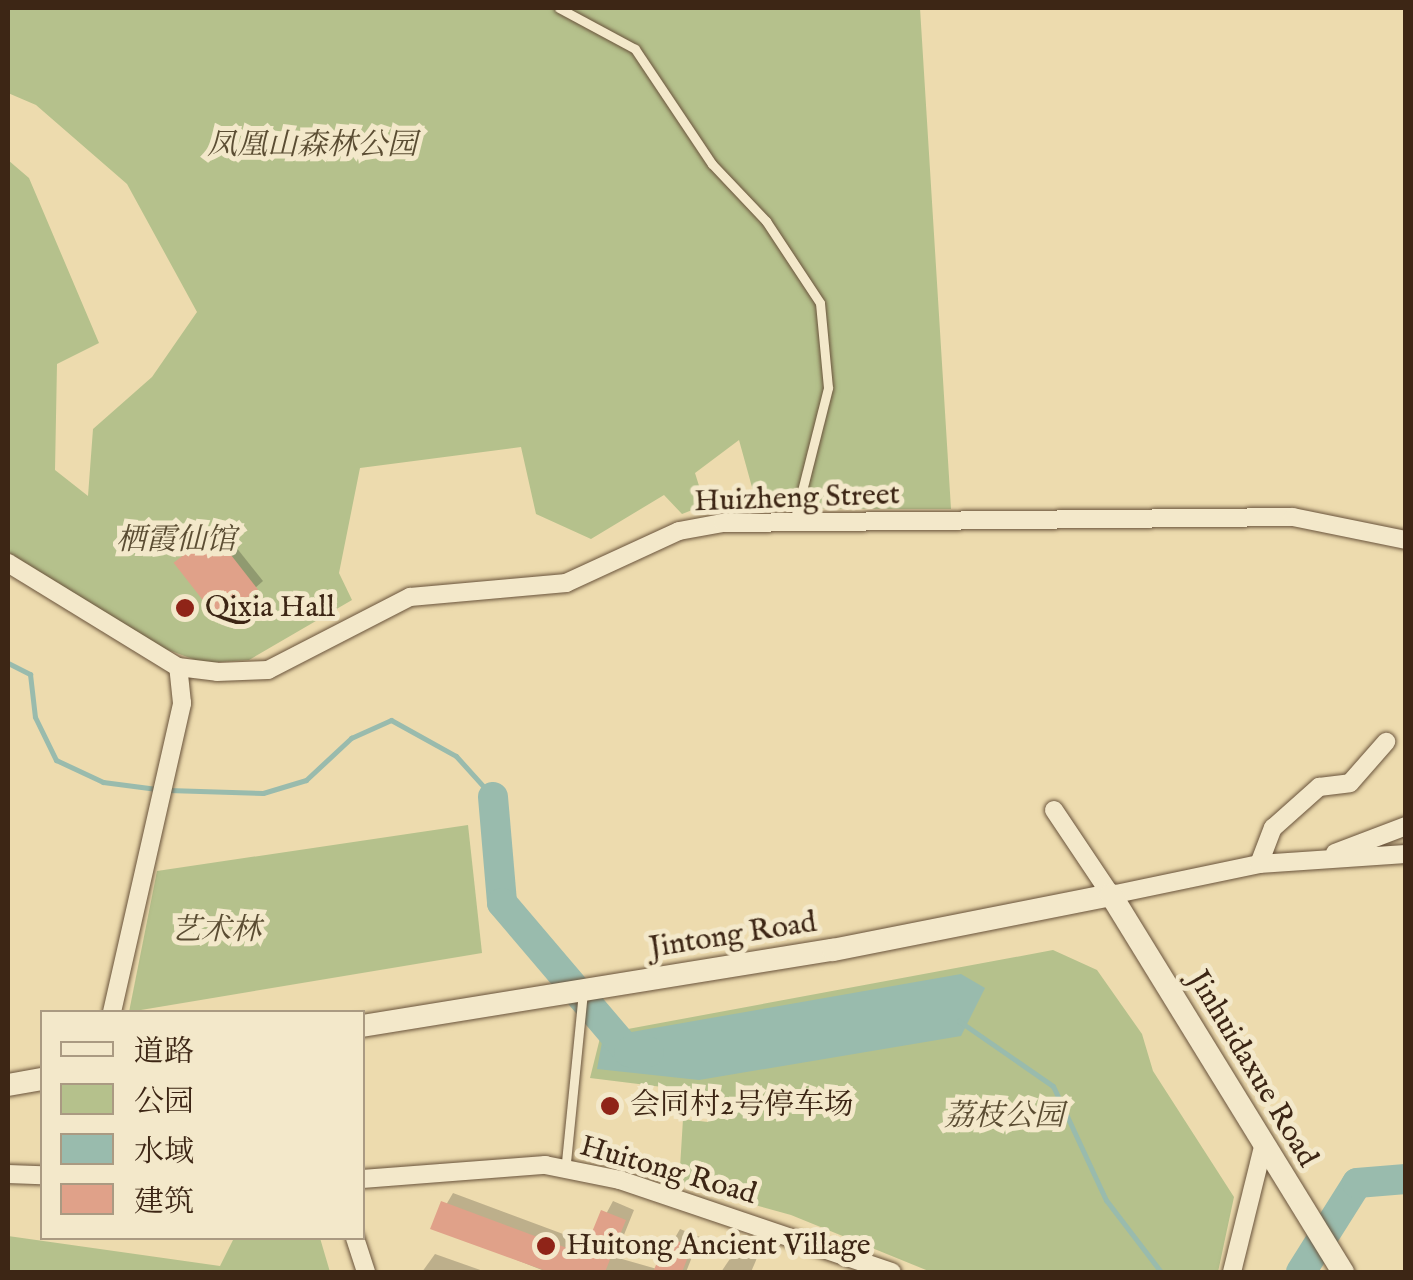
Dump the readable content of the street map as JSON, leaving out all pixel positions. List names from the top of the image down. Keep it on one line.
{"streets":{"street":["Huizheng Street","Jintong Road","Jinhuidaxue Road","Huitong Road"]},"crossings":[["Jintong Road","Jinhuidaxue Road"]],"parks":["凤凰山森林公园","栖霞仙馆","艺术林","荔枝公园"],"places":["Qixia Hall","会同村2号停车场","Huitong Ancient Village"],"legend":["道路","公园","水域","建筑"]}
